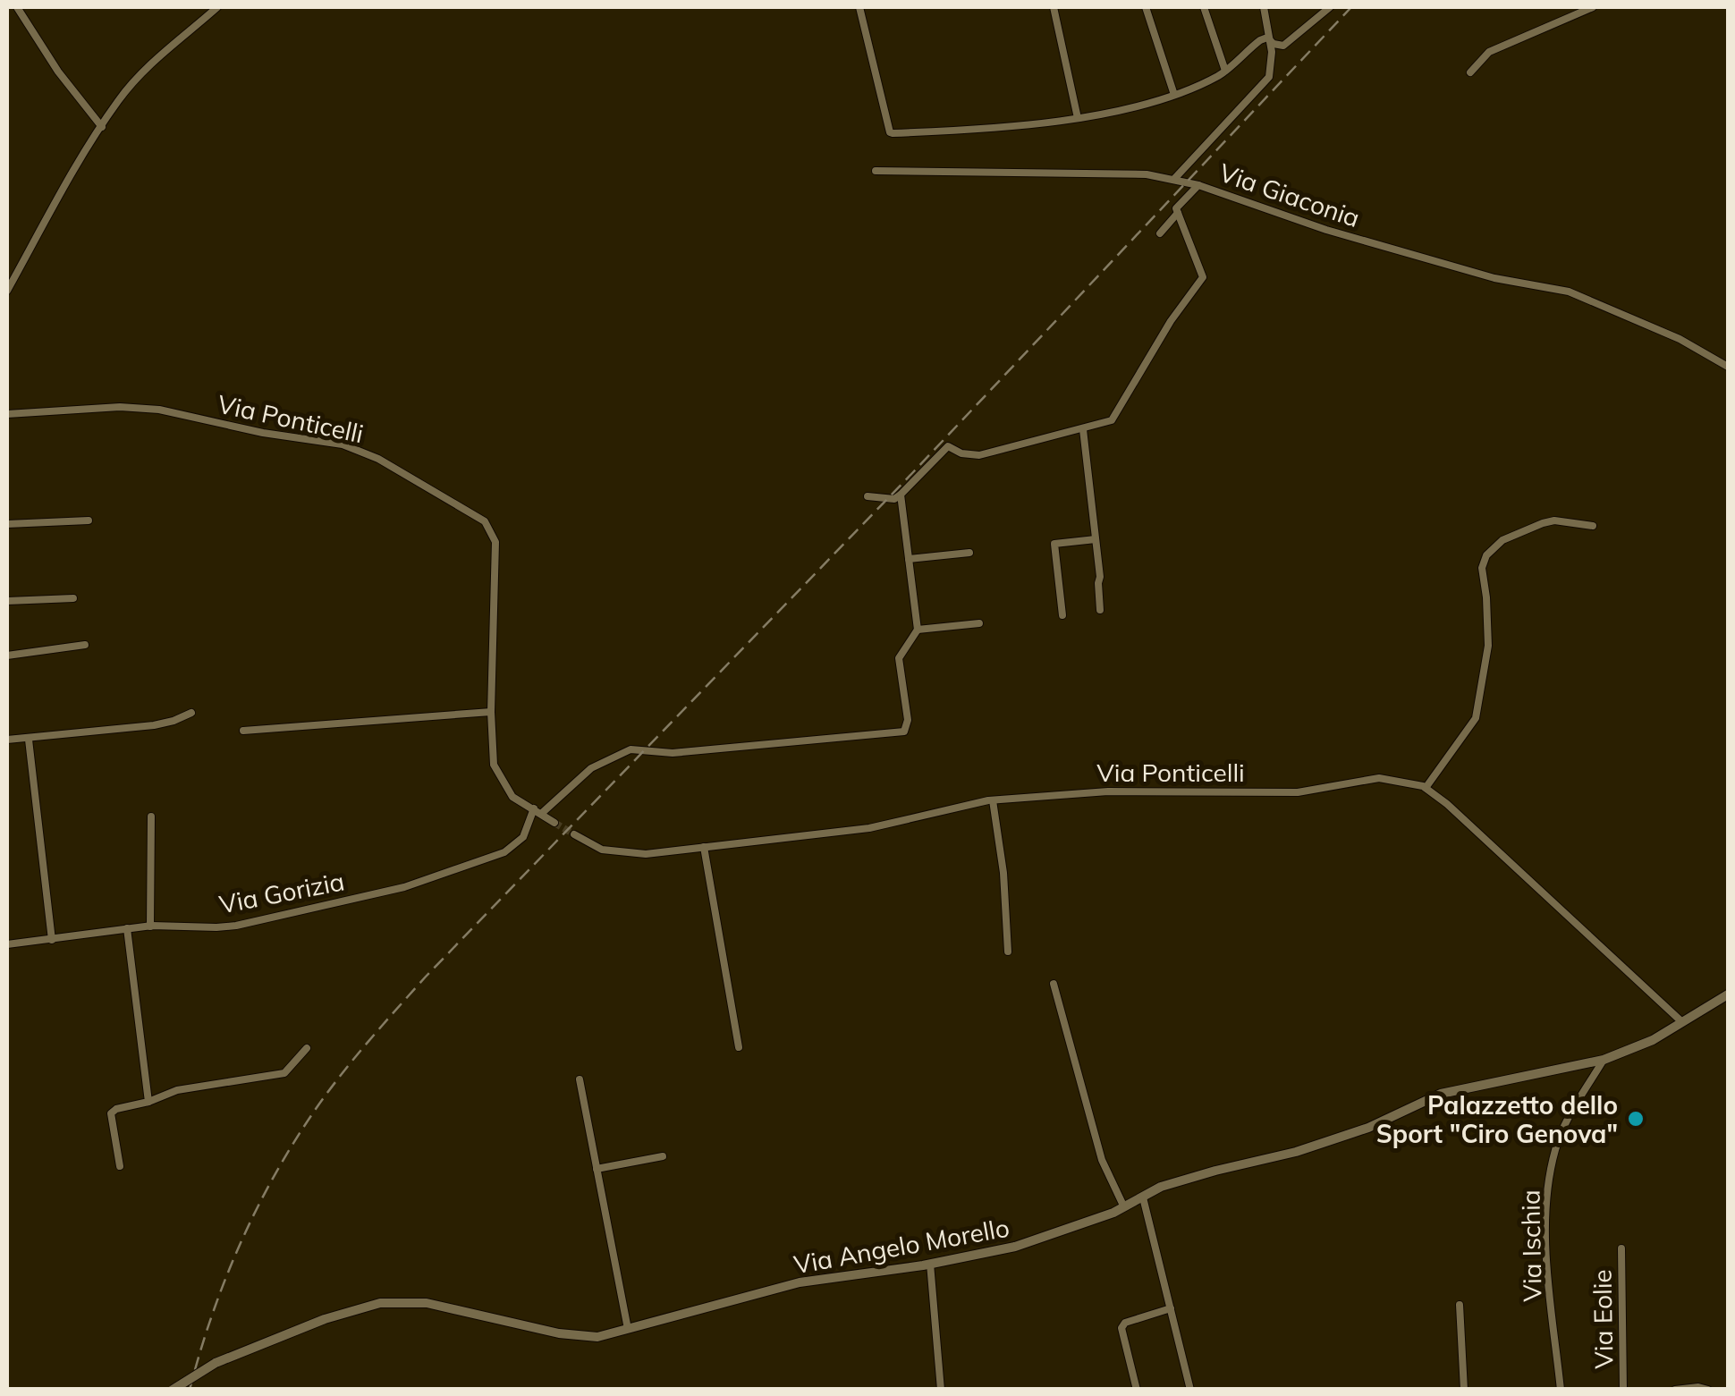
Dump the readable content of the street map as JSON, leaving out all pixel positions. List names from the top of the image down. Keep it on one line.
{"streets":{"street":["Via Giaconia","Via Ponticelli","Via Gorizia","Via Angelo Morello","Via Ischia","Via Eolie"]},"crossings":[["Via Ponticelli","Via Gorizia"],["Via Ponticelli","Via Angelo Morello"],["Via Angelo Morello","Via Ischia"]],"places":["Palazzetto dello Sport \"Ciro Genova\""]}
